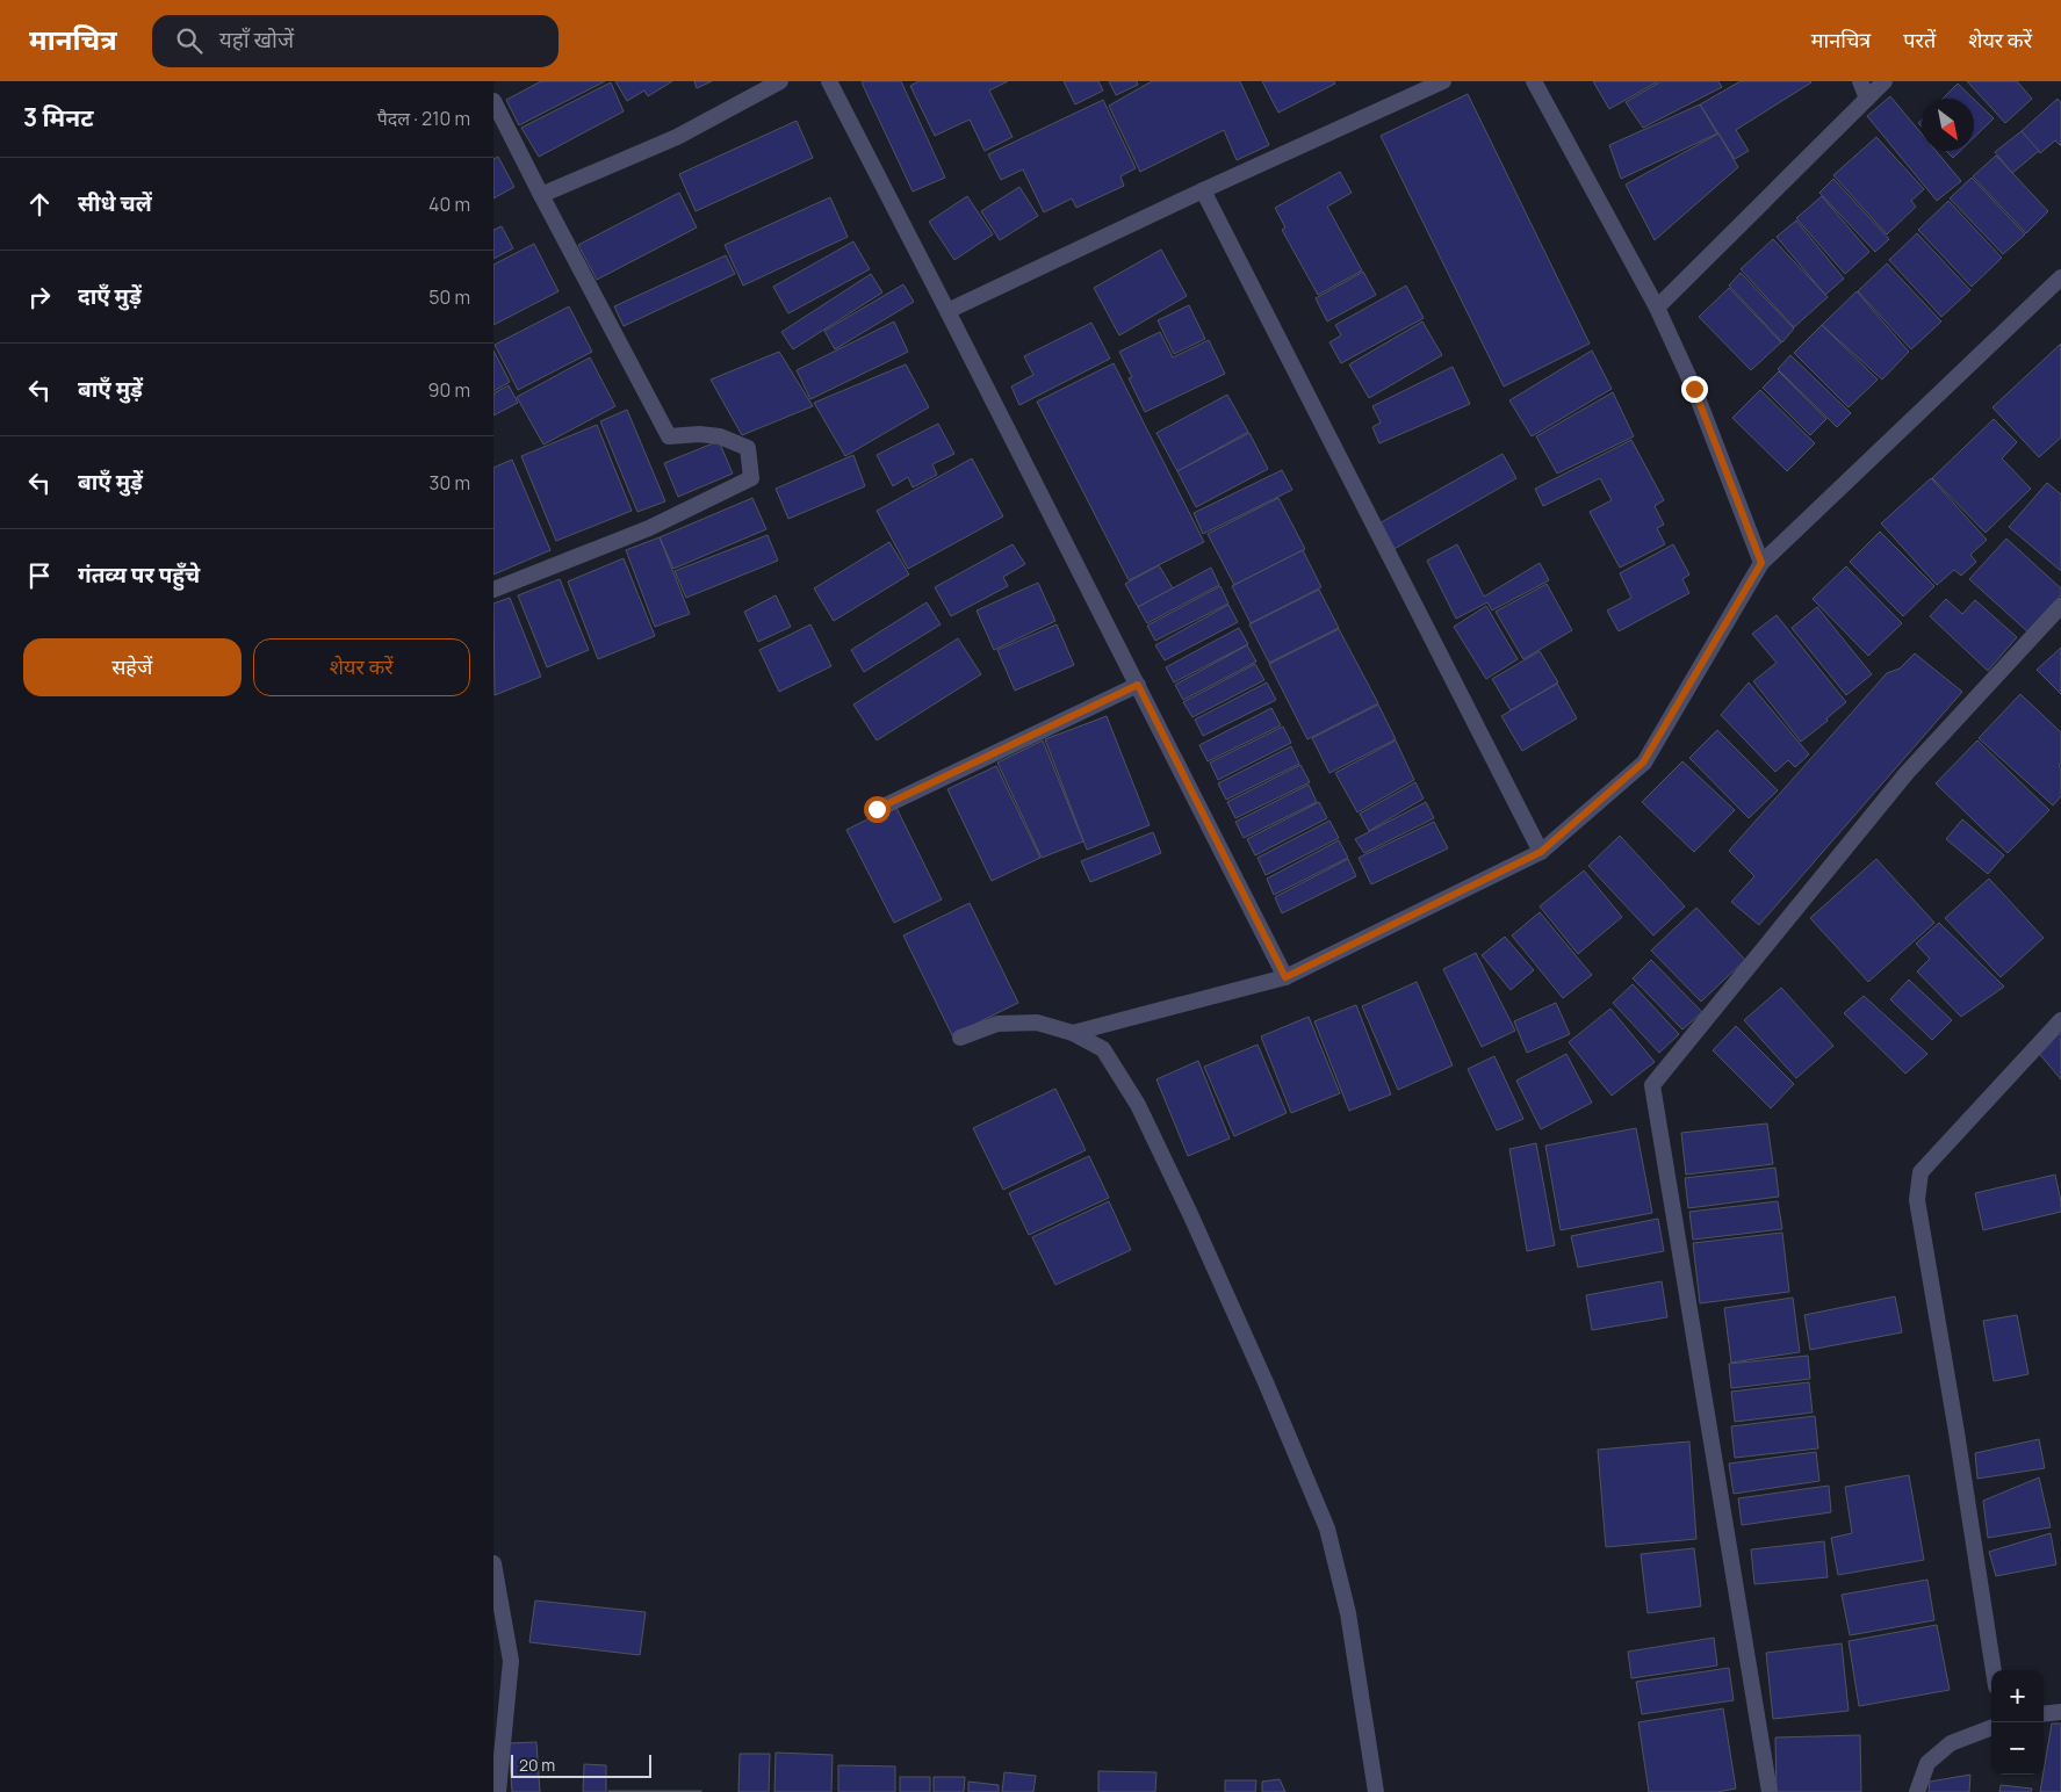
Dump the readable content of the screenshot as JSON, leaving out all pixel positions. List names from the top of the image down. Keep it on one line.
{"scale_bar":"20 m","north":"bottom right","page":{"header":"मानचित्र","search":"यहाँ खोजें","nav":["मानचित्र","परतें","शेयर करें"],"heading":["3 मिनट","पैदल · 210 m"],"list":[["सीधे चलें","40 m"],["दाएँ मुड़ें","50 m"],["बाएँ मुड़ें","90 m"],["बाएँ मुड़ें","30 m"],"गंतव्य पर पहुँचे"],"buttons":["सहेजें","शेयर करें"],"map_buttons":["+","−"],"scale":"20 m"}}
